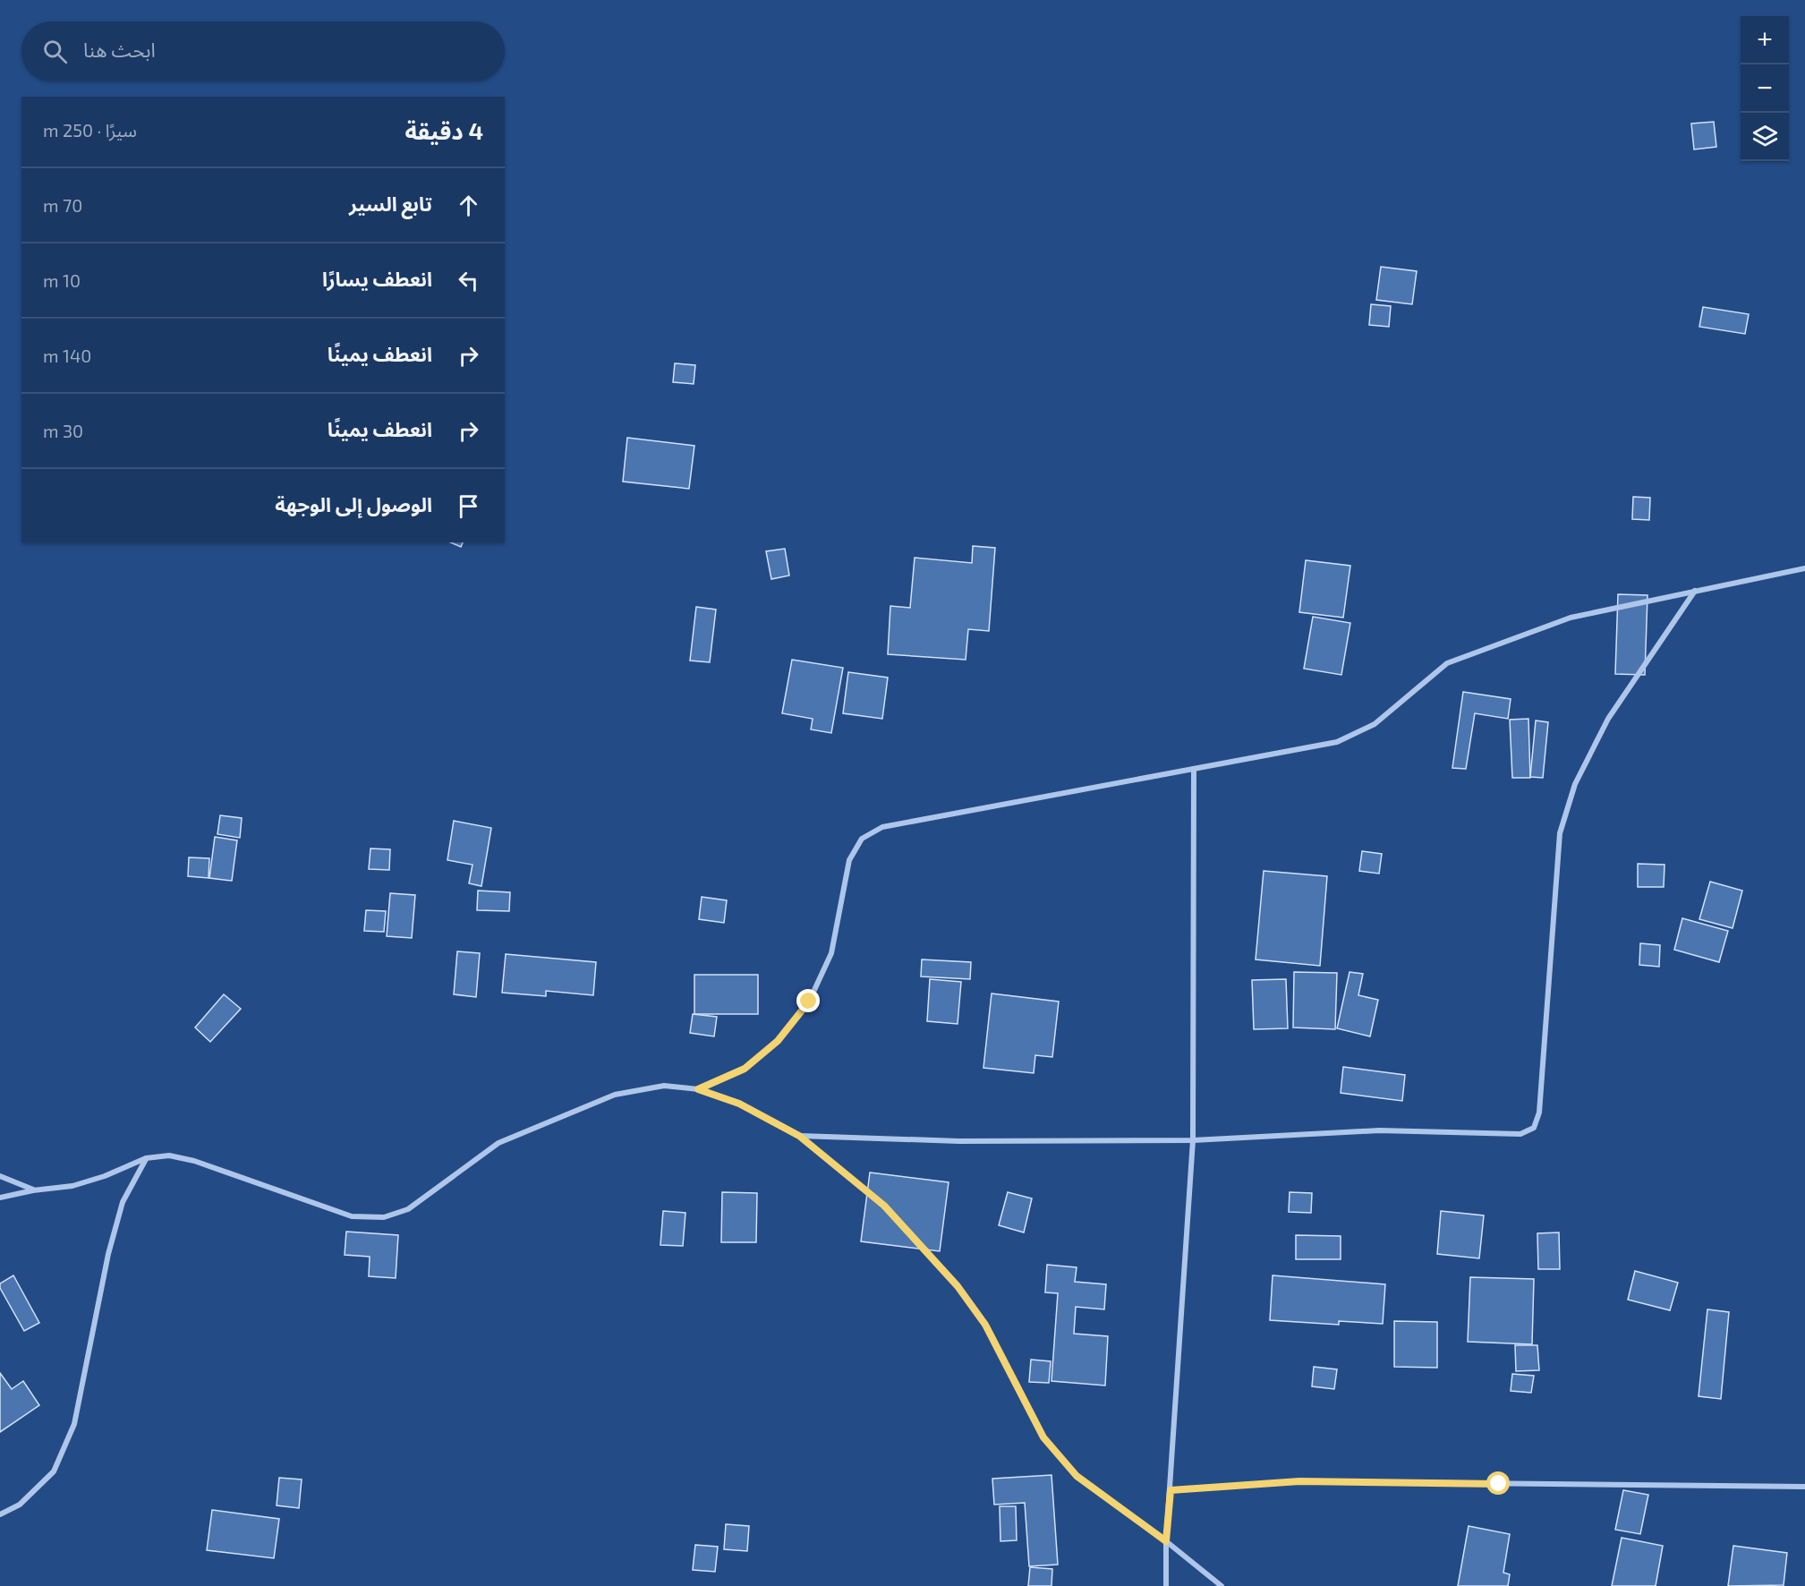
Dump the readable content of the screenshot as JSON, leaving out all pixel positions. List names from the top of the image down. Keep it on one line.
{"page":{"map_buttons":["+","−"],"search":"ابحث هنا","heading":["4 دقيقة","سيرًا · 250 m"],"list":[["تابع السير","70 m"],["انعطف يسارًا","10 m"],["انعطف يمينًا","140 m"],["انعطف يمينًا","30 m"],"الوصول إلى الوجهة"]}}
